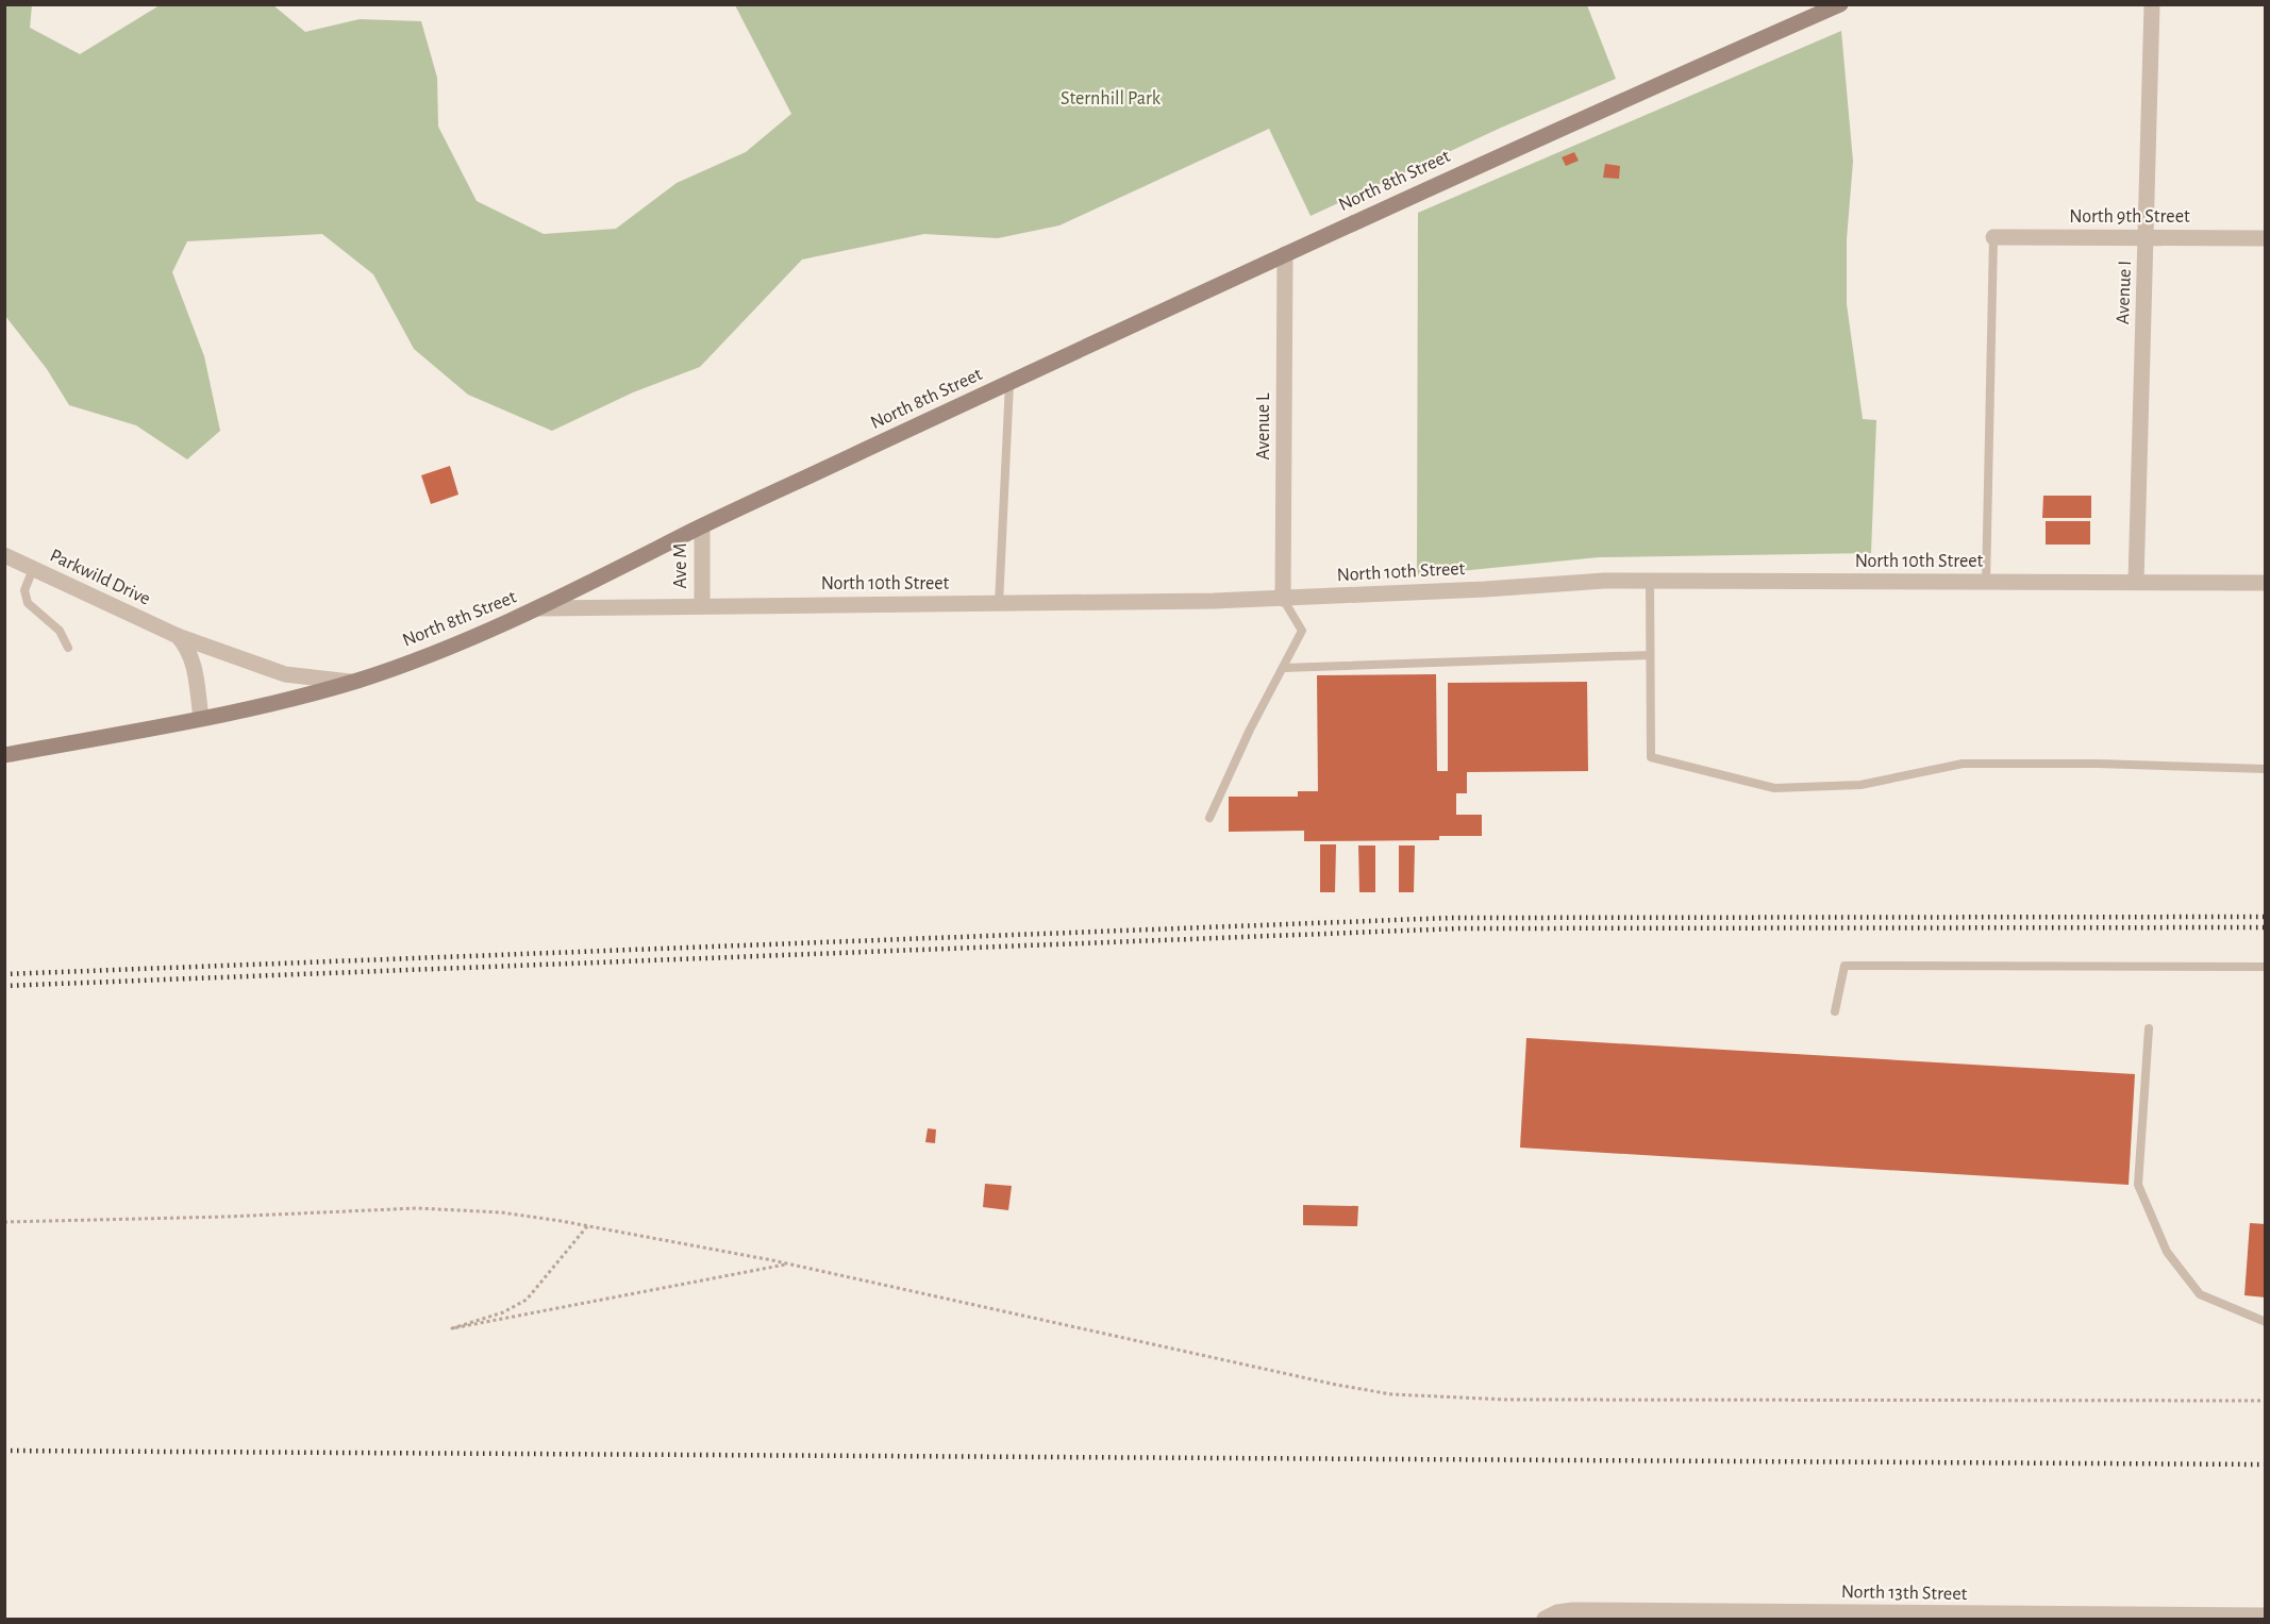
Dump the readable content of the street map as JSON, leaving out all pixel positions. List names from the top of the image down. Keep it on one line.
{"streets":{"street":["North 8th Street","North 9th Street","Avenue I","Avenue L","North 10th Street","Ave M","Parkwild Drive","North 13th Street"]},"crossings":[["North 8th Street","Avenue L"],["North 8th Street","North 10th Street"],["North 8th Street","Ave M"],["North 8th Street","Parkwild Drive"],["North 9th Street","Avenue I"],["Avenue I","North 10th Street"],["Avenue L","North 10th Street"],["North 10th Street","Ave M"]],"parks":["Sternhill Park"]}
